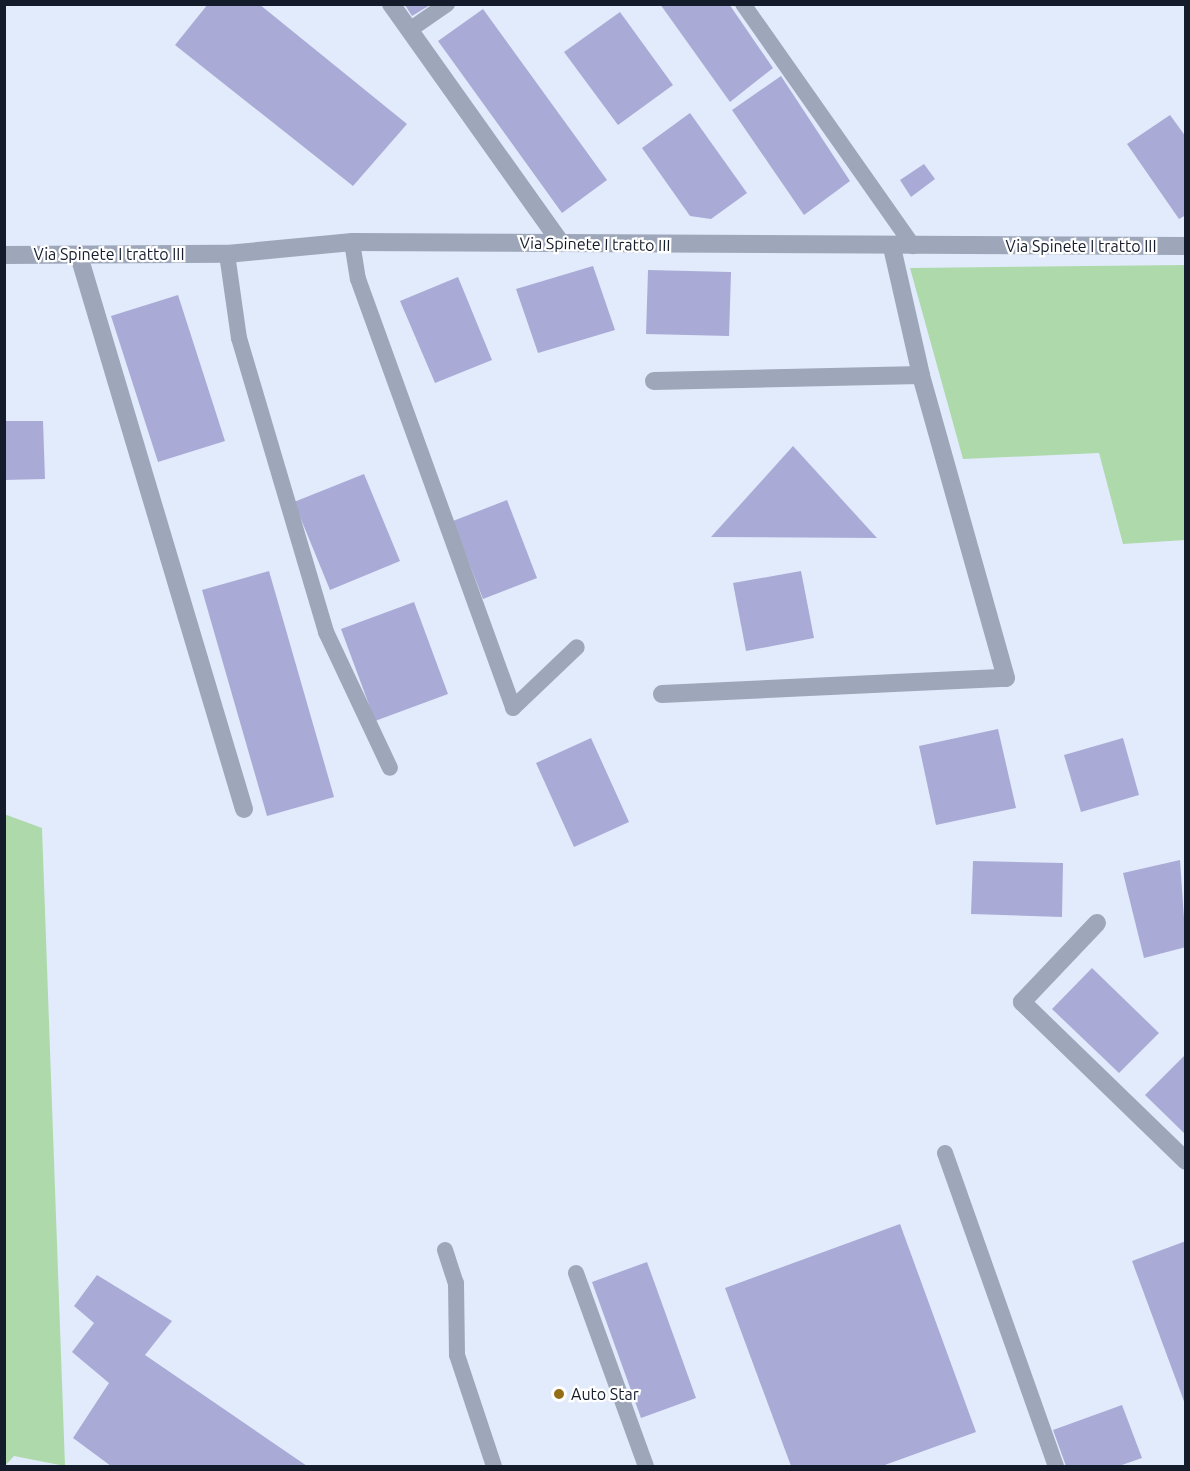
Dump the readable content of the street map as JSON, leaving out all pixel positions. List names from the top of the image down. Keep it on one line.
{"streets":{"street":["Via Spinete I tratto III"]},"places":["Auto Star"]}
